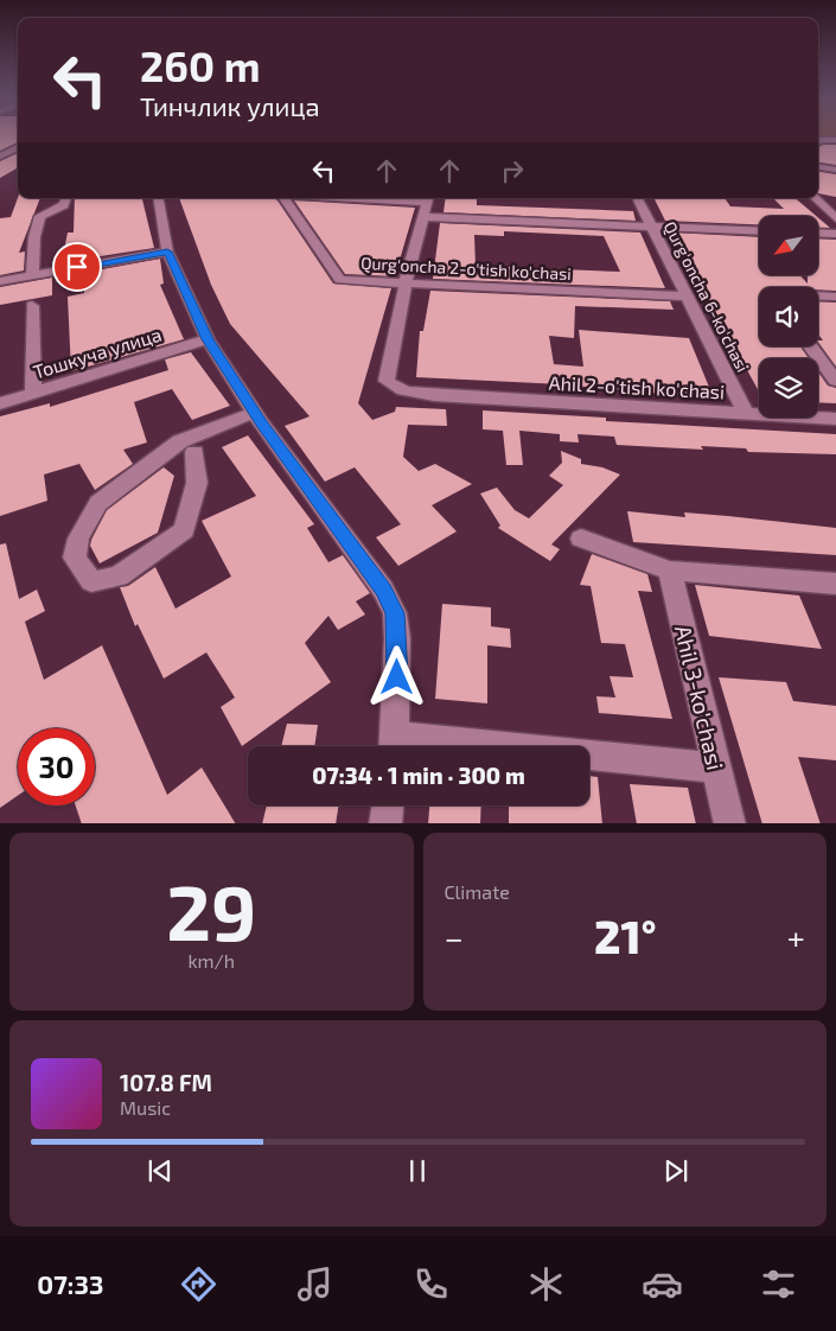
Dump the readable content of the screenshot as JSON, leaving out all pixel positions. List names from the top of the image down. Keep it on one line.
{"streets":{"street":["Qurg'oncha 2-o'tish ko'chasi","Qurg'oncha 6-ko'chasi","Тошкуча улица","Ahil 2-o'tish ko'chasi","Ahil 3-ko'chasi"]},"crossings":[["Qurg'oncha 2-o'tish ko'chasi","Qurg'oncha 6-ko'chasi"],["Qurg'oncha 2-o'tish ko'chasi","Ahil 2-o'tish ko'chasi"],["Qurg'oncha 6-ko'chasi","Ahil 2-o'tish ko'chasi"]],"north":"bottom left","page":{"turn":["260 m","Тинчлик улица"],"limit":"30","trip":"07:34 · 1 min · 300 m","tile":[["29","km/h"],"Climate"],"heat":["−","21°","+"],"song":["107.8 FM","Music"],"tabs":"07:33"}}
